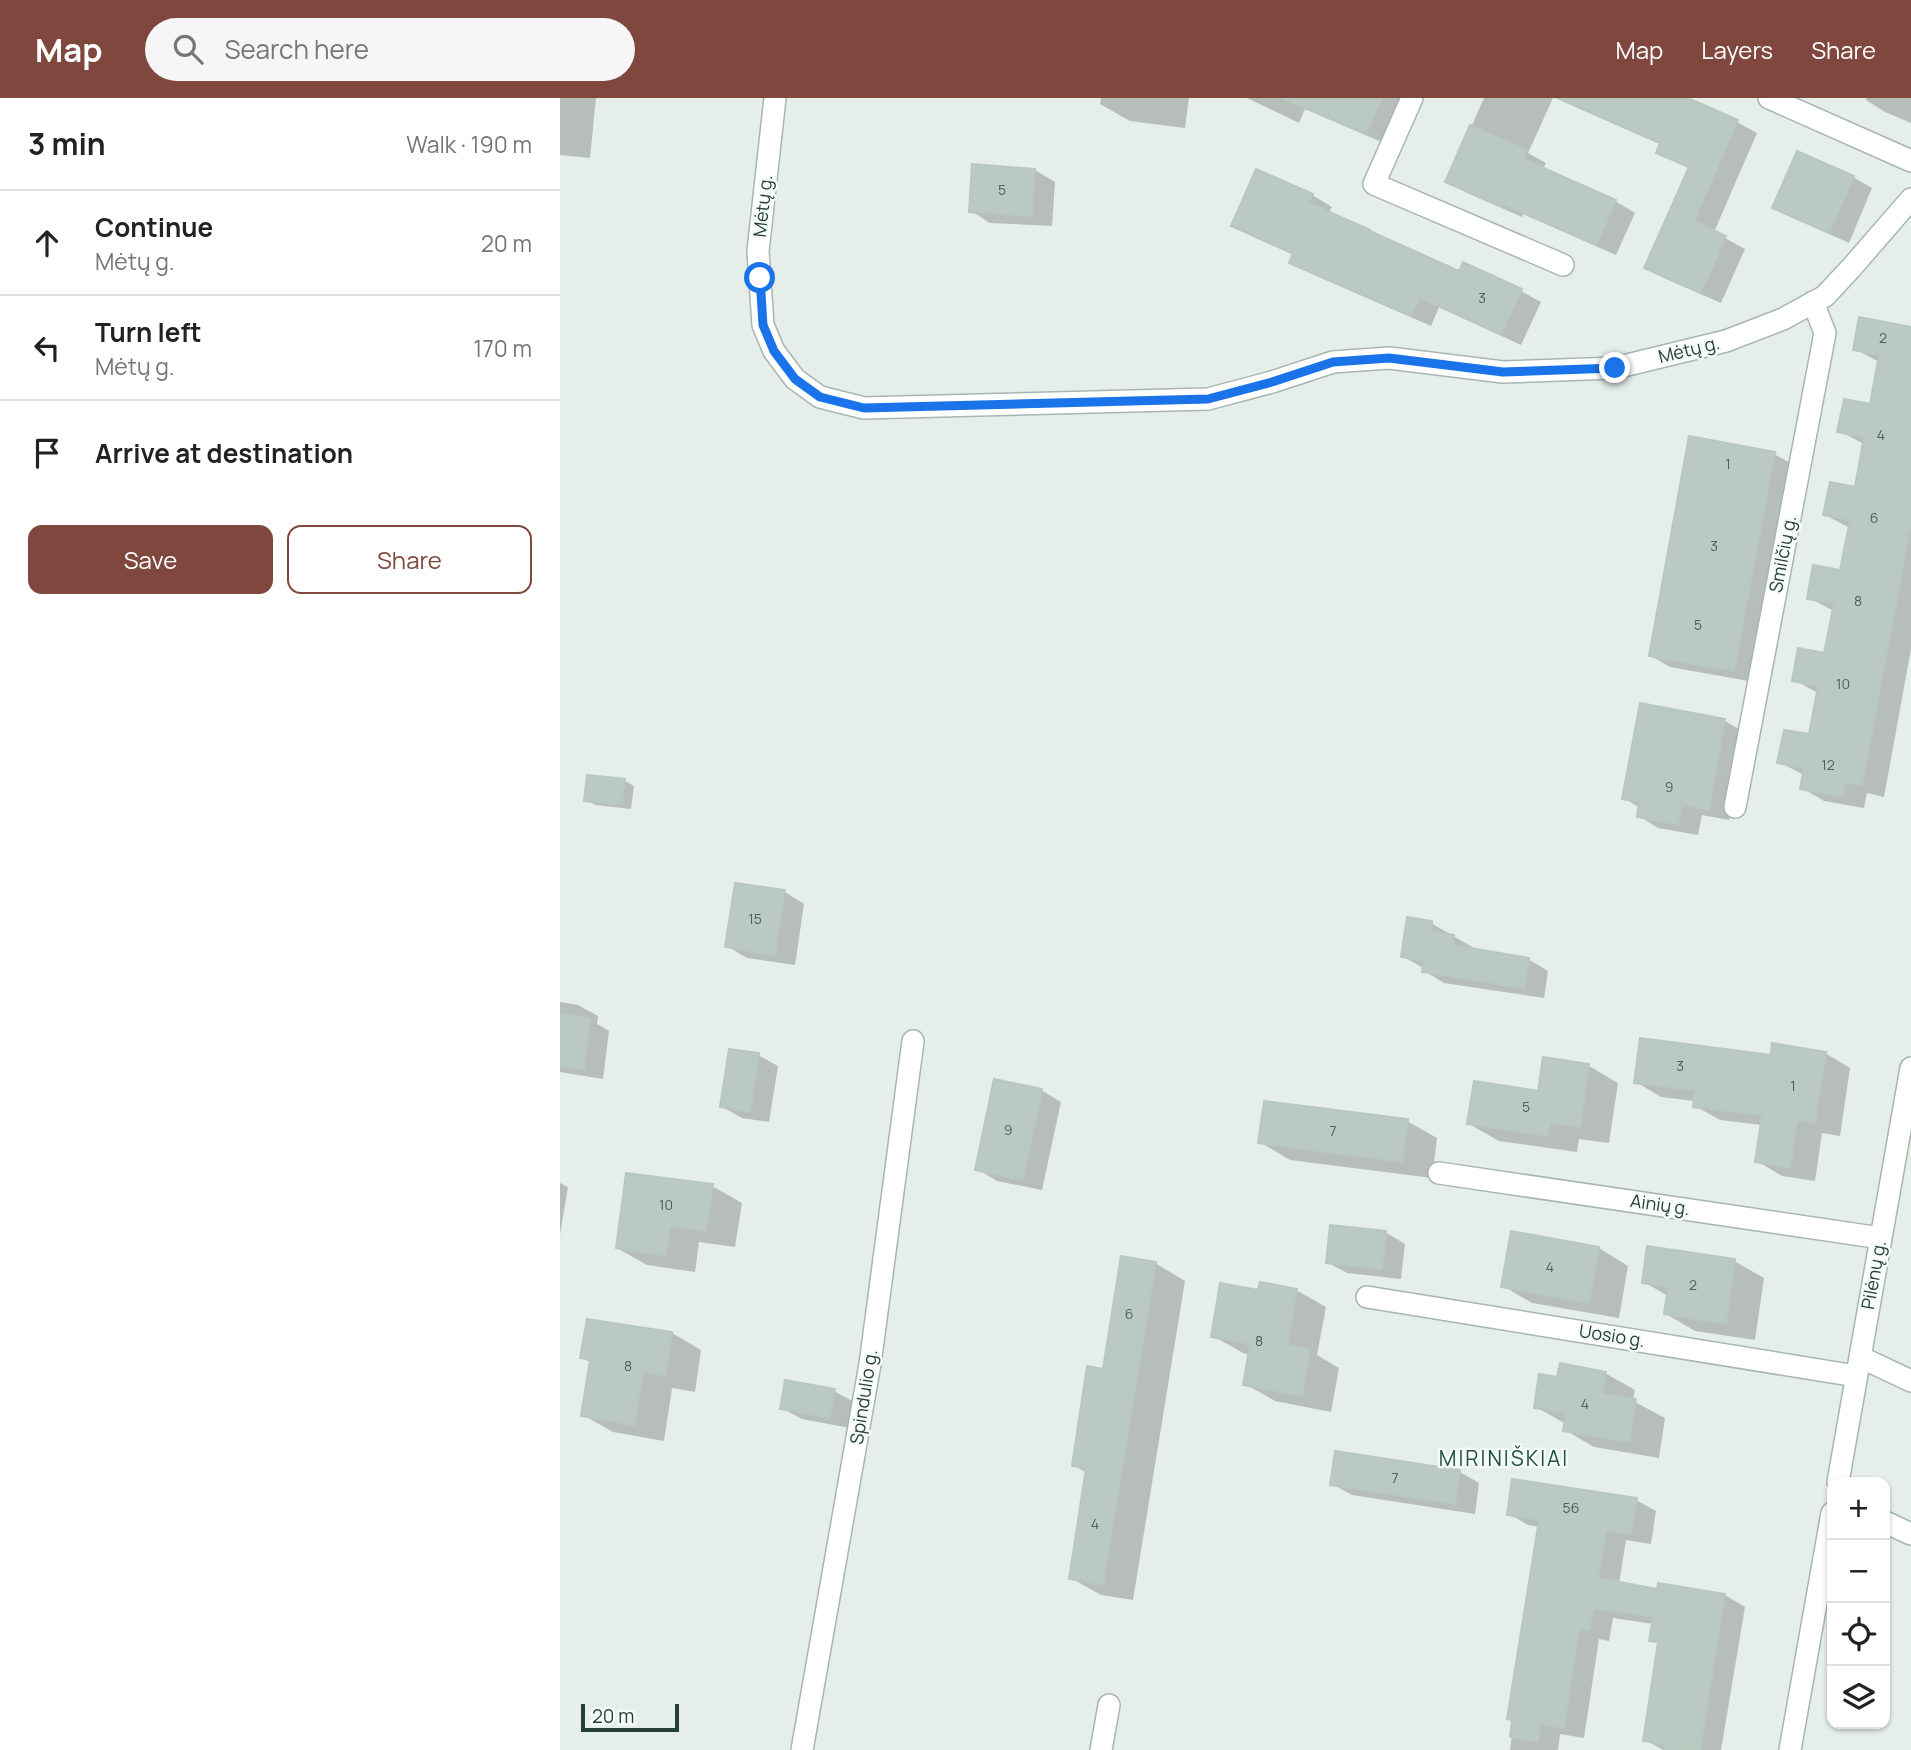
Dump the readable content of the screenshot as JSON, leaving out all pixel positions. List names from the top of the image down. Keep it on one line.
{"streets":{"street":["Mėtų g.","Smilčių g.","Ainių g.","Pilėnų g.","Uosio g.","Spindulio g."]},"crossings":[["Mėtų g.","Smilčių g."],["Ainių g.","Pilėnų g."],["Pilėnų g.","Uosio g."]],"districts":["MIRINIŠKIAI"],"house_numbers":["5","3","2","4","1","6","3","8","5","10","12","9","15","3","1","5","9","7","10","4","2","6","8","8","4","7","56","4"],"scale_bar":"20 m","page":{"header":"Map","search":"Search here","nav":["Map","Layers","Share"],"heading":["3 min","Walk · 190 m"],"list":[["Continue","Mėtų g.","20 m"],["Turn left","Mėtų g.","170 m"],"Arrive at destination"],"buttons":["Save","Share"],"map_buttons":["+","−"],"scale":"20 m"}}
